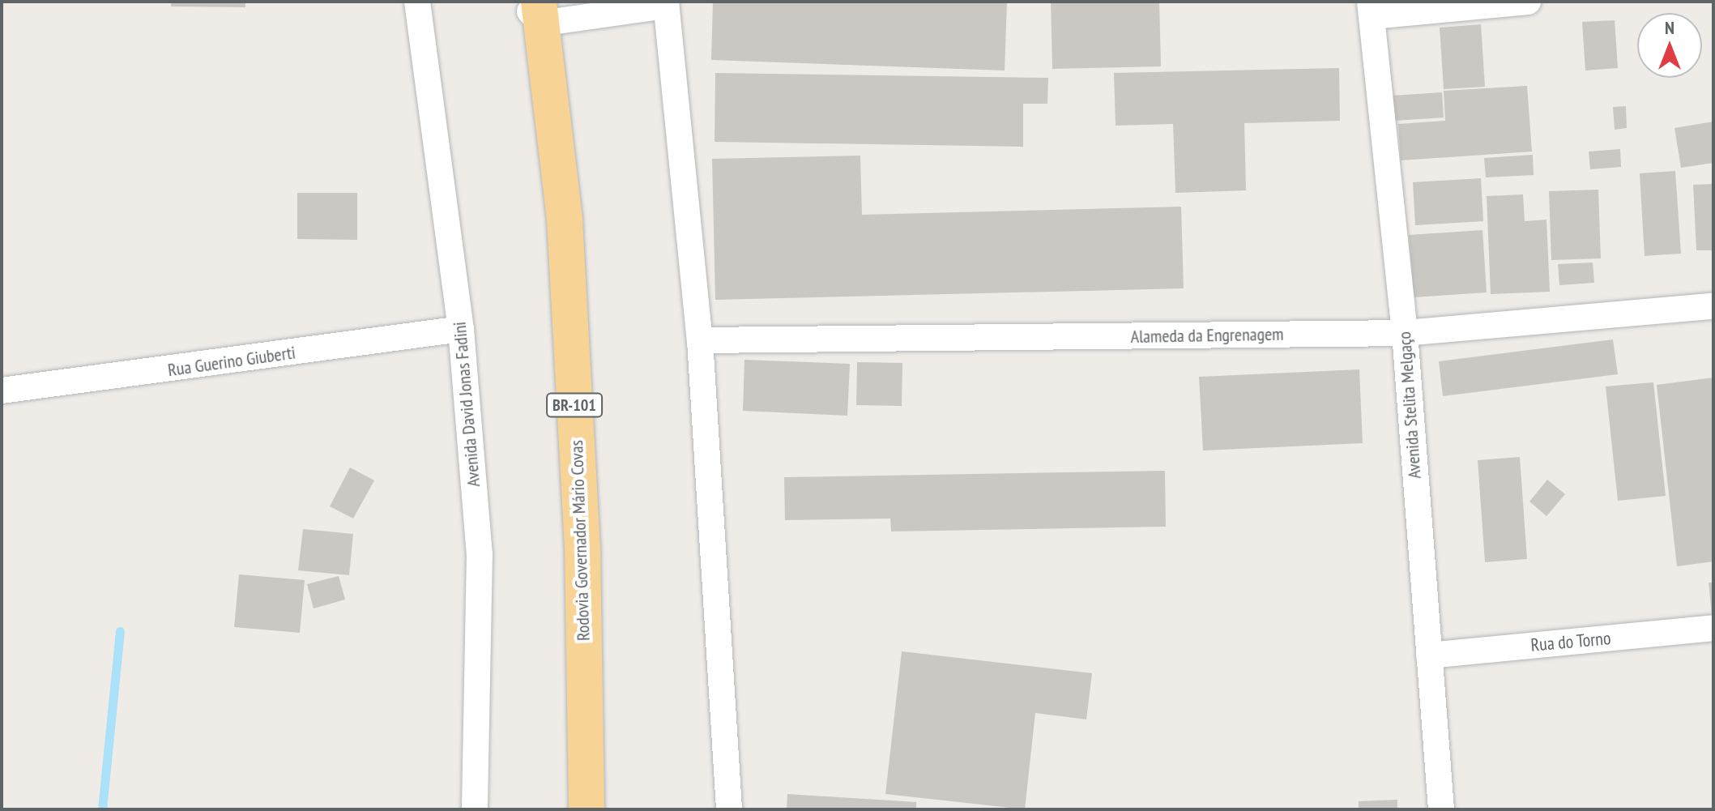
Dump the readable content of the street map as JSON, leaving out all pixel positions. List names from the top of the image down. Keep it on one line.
{"streets":{"highway":["BR-101","Rodovia Governador Mário Covas"],"street":["Alameda da Engrenagem","Rua Guerino Giuberti","Avenida David Jonas Fadini","Avenida Stelita Melgaço","Rua do Torno"]},"crossings":[["Alameda da Engrenagem","Avenida Stelita Melgaço"],["Rua Guerino Giuberti","Avenida David Jonas Fadini"],["Avenida Stelita Melgaço","Rua do Torno"]],"north":"top"}
